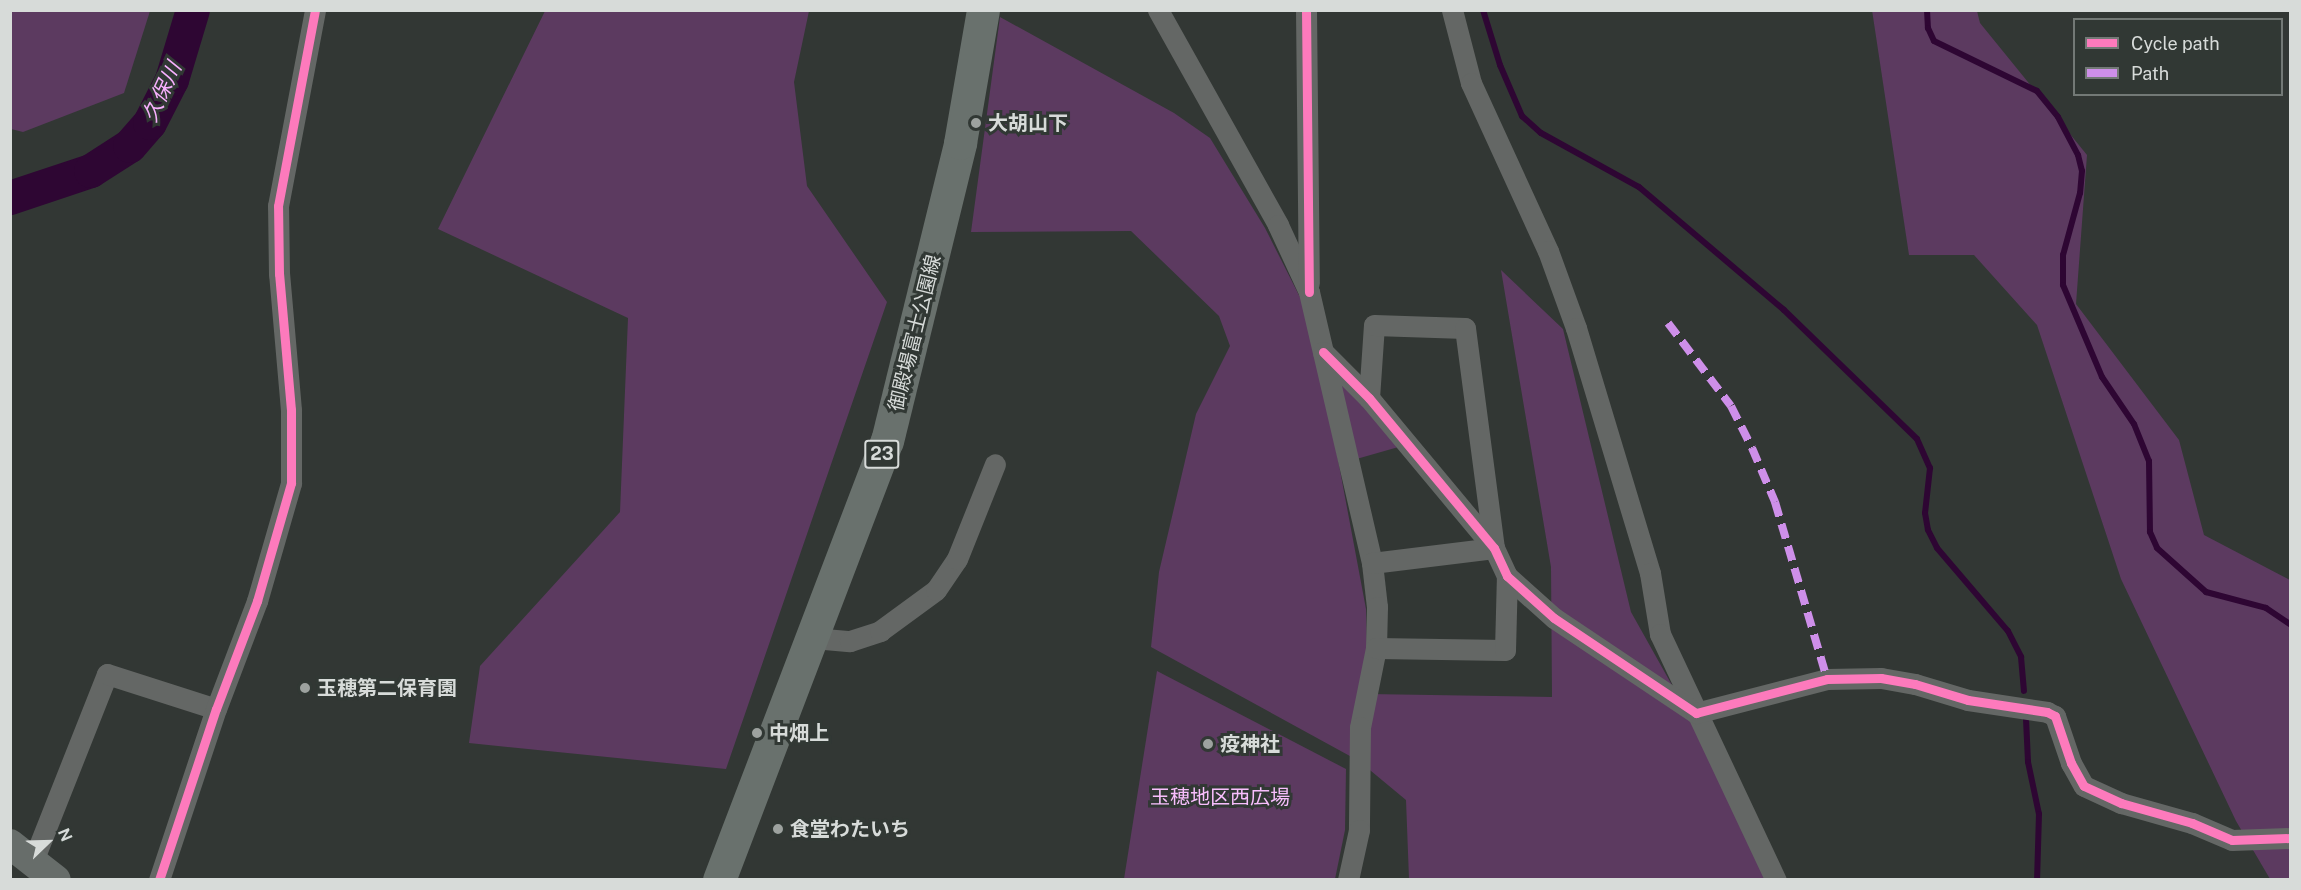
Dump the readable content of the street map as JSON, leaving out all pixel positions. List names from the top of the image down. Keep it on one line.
{"streets":{"main road":["御殿場富士公園線","23"]},"water":["久保川"],"parks":["玉穂地区西広場"],"places":["大胡山下","玉穂第二保育園","中畑上","疫神社","食堂わたいち"],"legend":["Cycle path","Path"],"north":"top right"}
